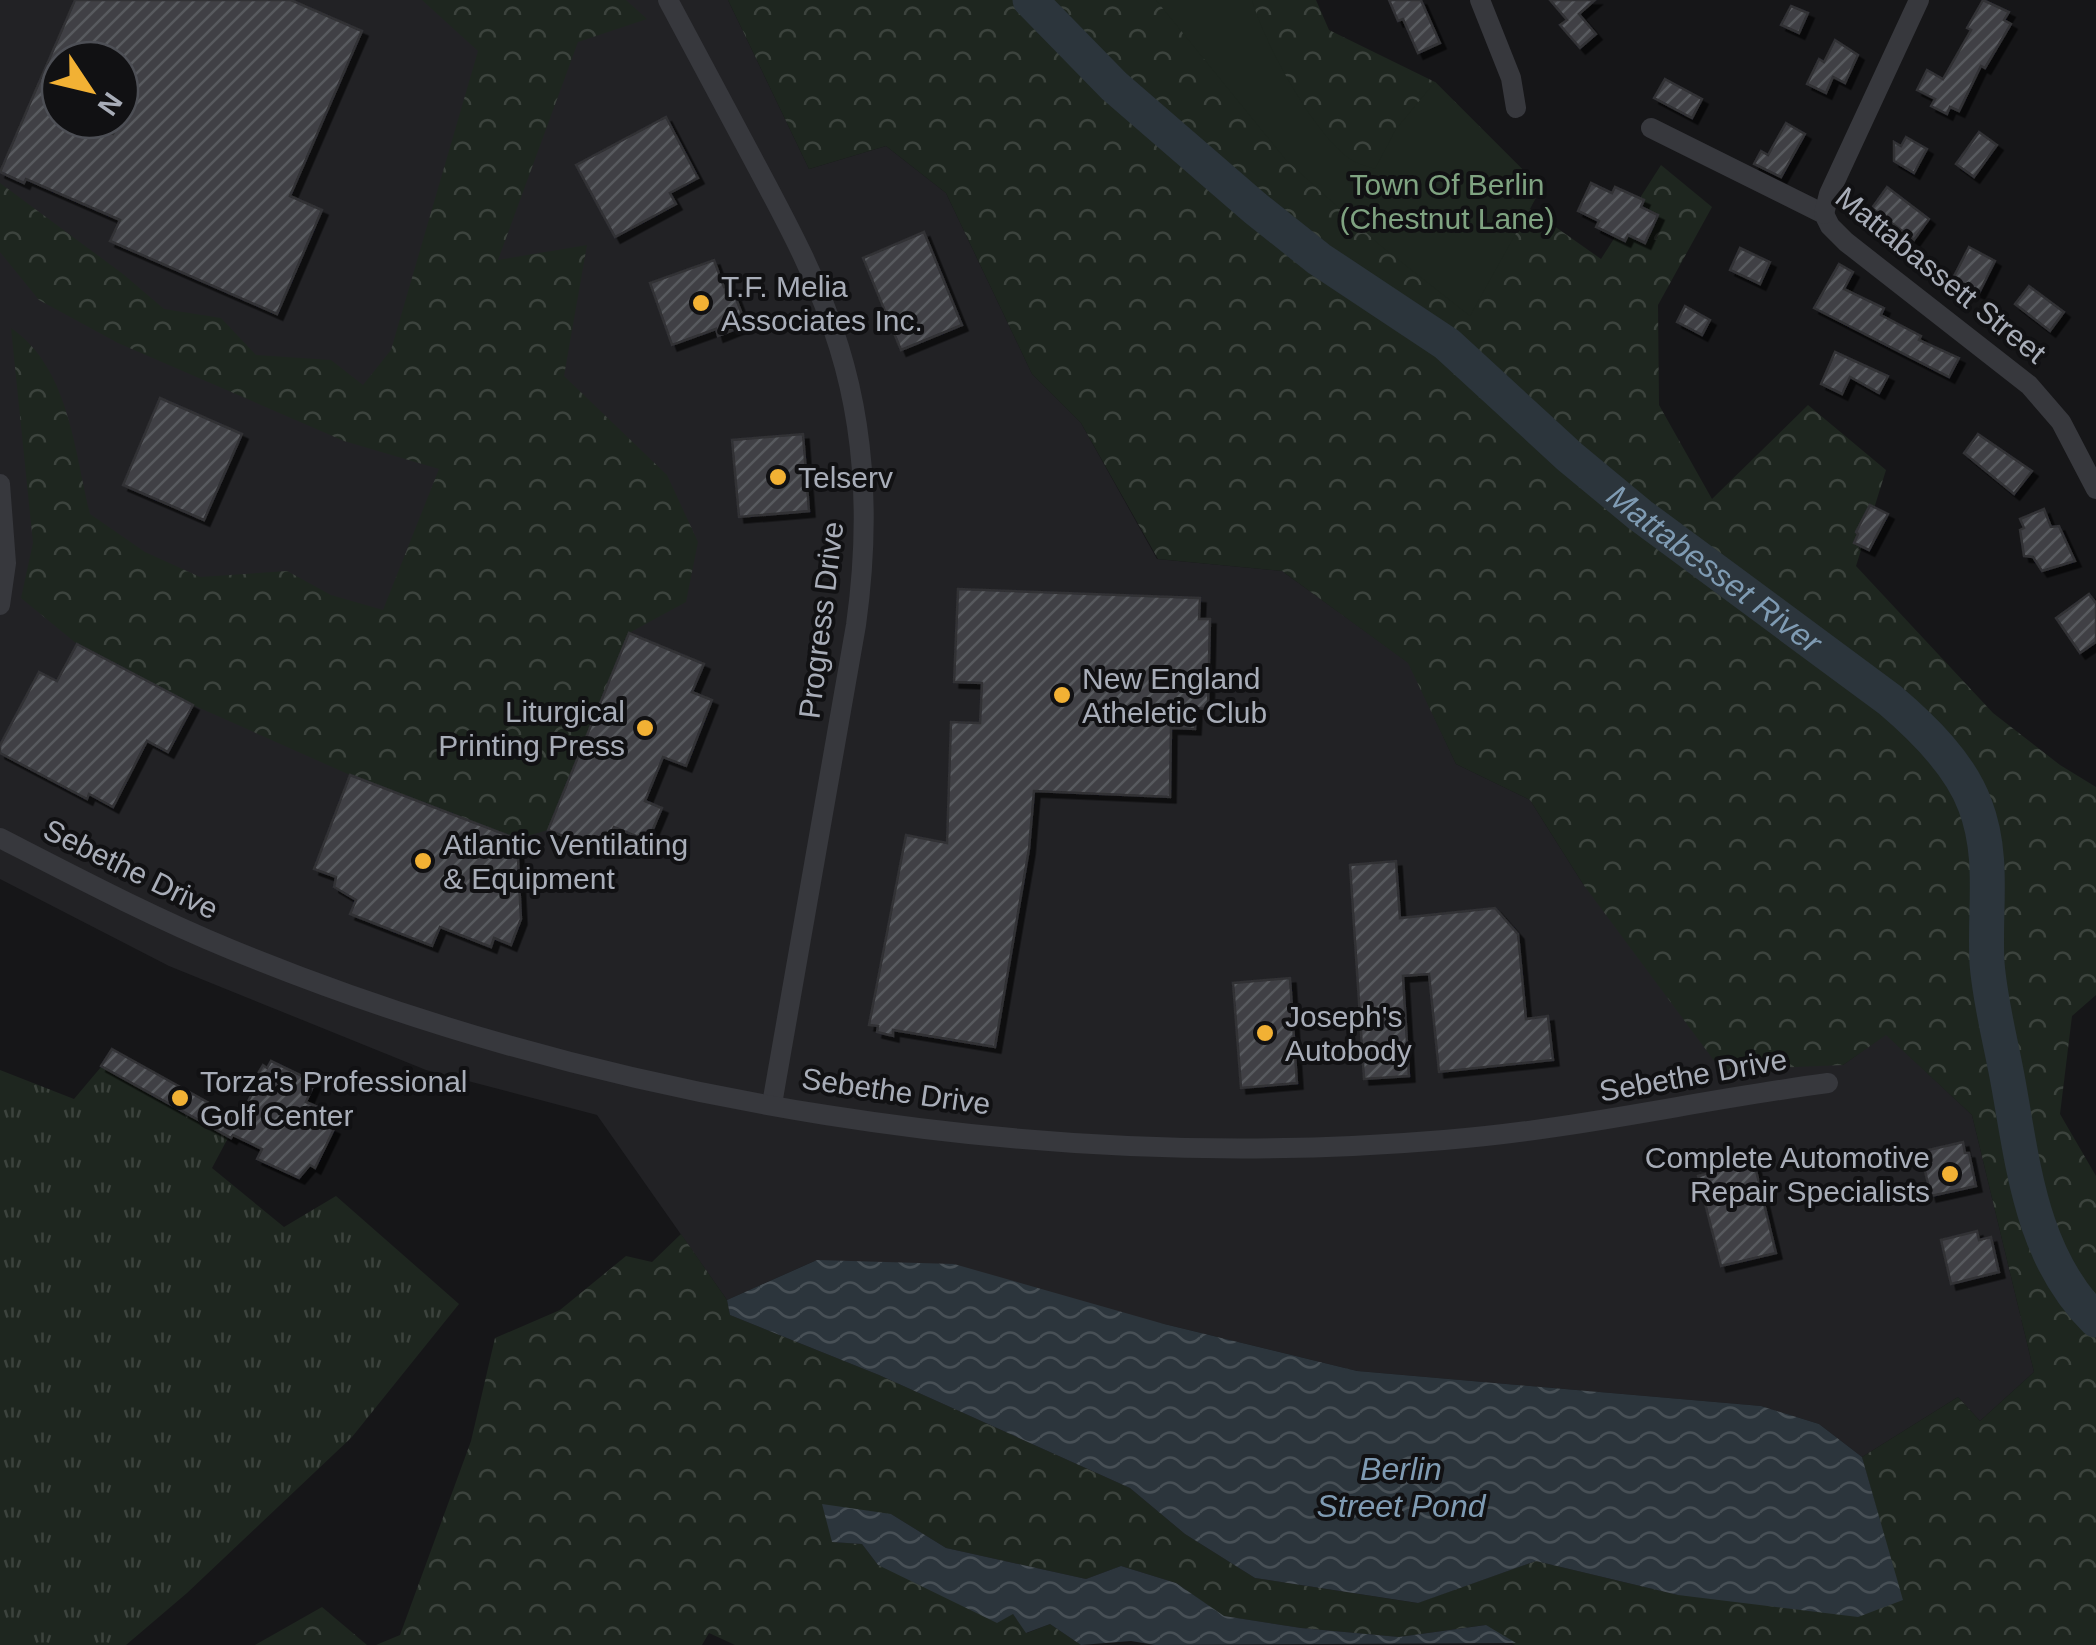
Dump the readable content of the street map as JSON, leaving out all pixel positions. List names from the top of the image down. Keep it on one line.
{"streets":{"street":["Mattabassett Street","Progress Drive","Sebethe Drive"]},"crossings":[["Progress Drive","Sebethe Drive"]],"water":["Mattabesset River","Berlin Street Pond"],"parks":["Town Of Berlin (Chestnut Lane)"],"places":["T.F. Melia Associates Inc.","Telserv","New England Atheletic Club","Liturgical Printing Press","Atlantic Ventilating & Equipment","Joseph's Autobody","Torza's Professional Golf Center","Complete Automotive Repair Specialists"],"north":"bottom right"}
